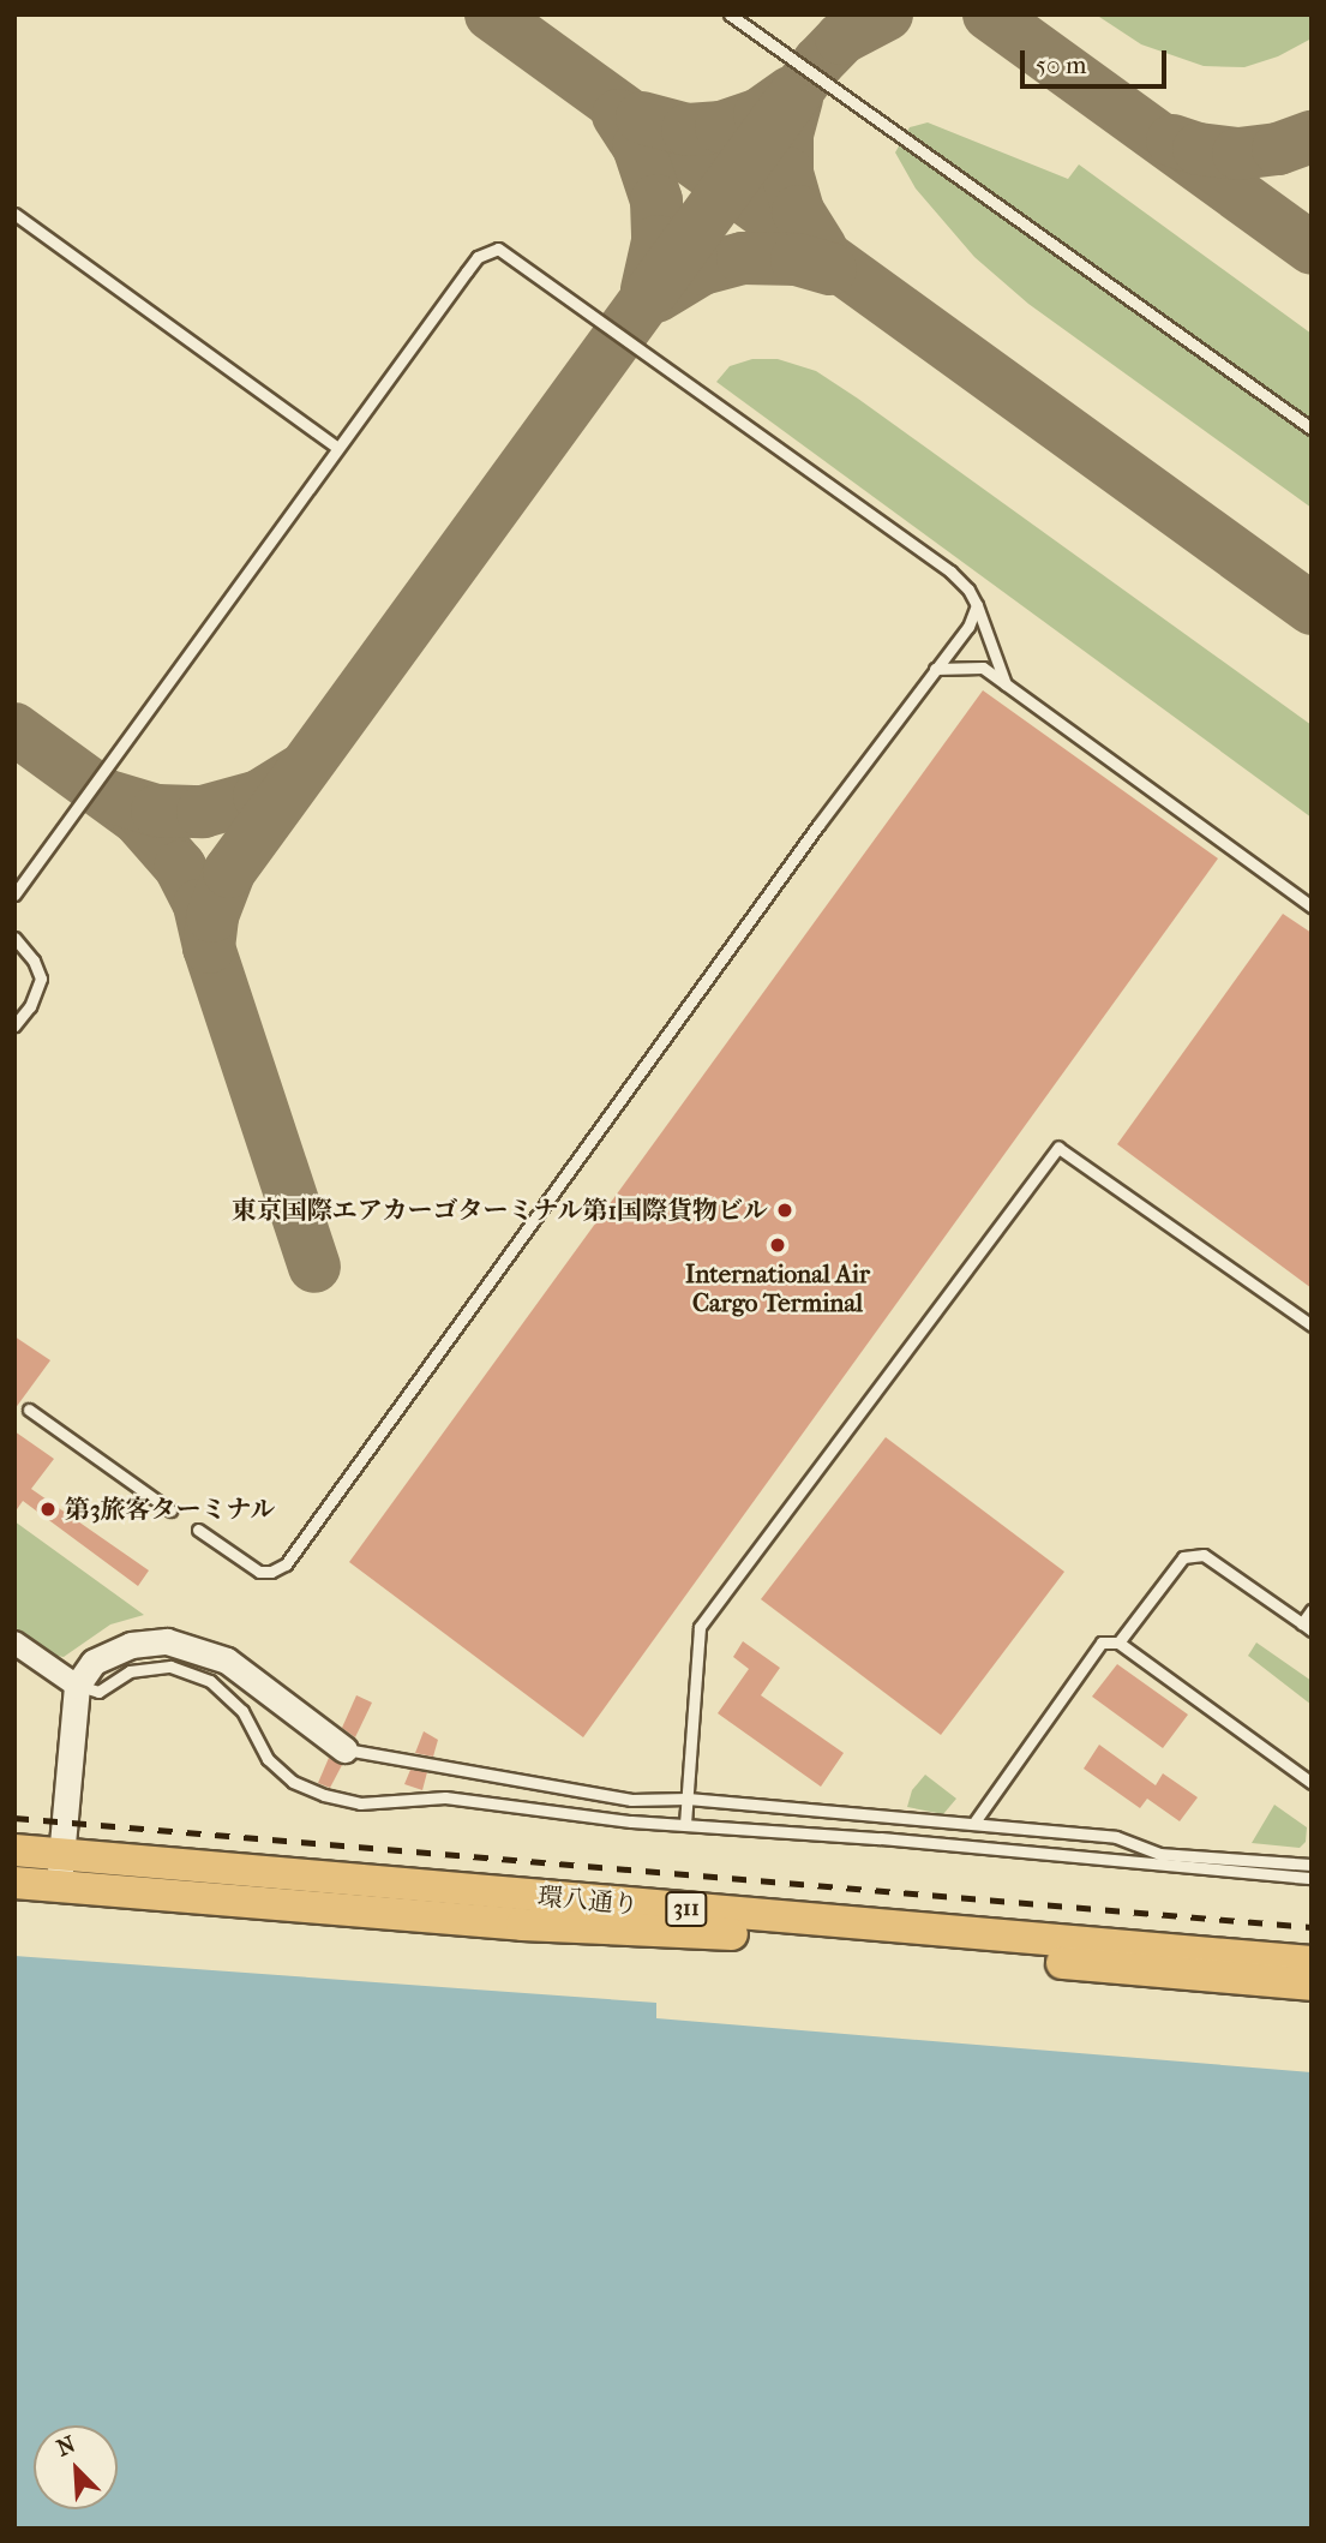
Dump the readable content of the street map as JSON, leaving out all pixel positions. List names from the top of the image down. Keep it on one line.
{"streets":{"main road":["環八通り","311"]},"places":["東京国際エアカーゴターミナル第1国際貨物ビル","International Air Cargo Terminal","第3旅客ターミナル"],"scale_bar":"50 m","north":"top left"}
